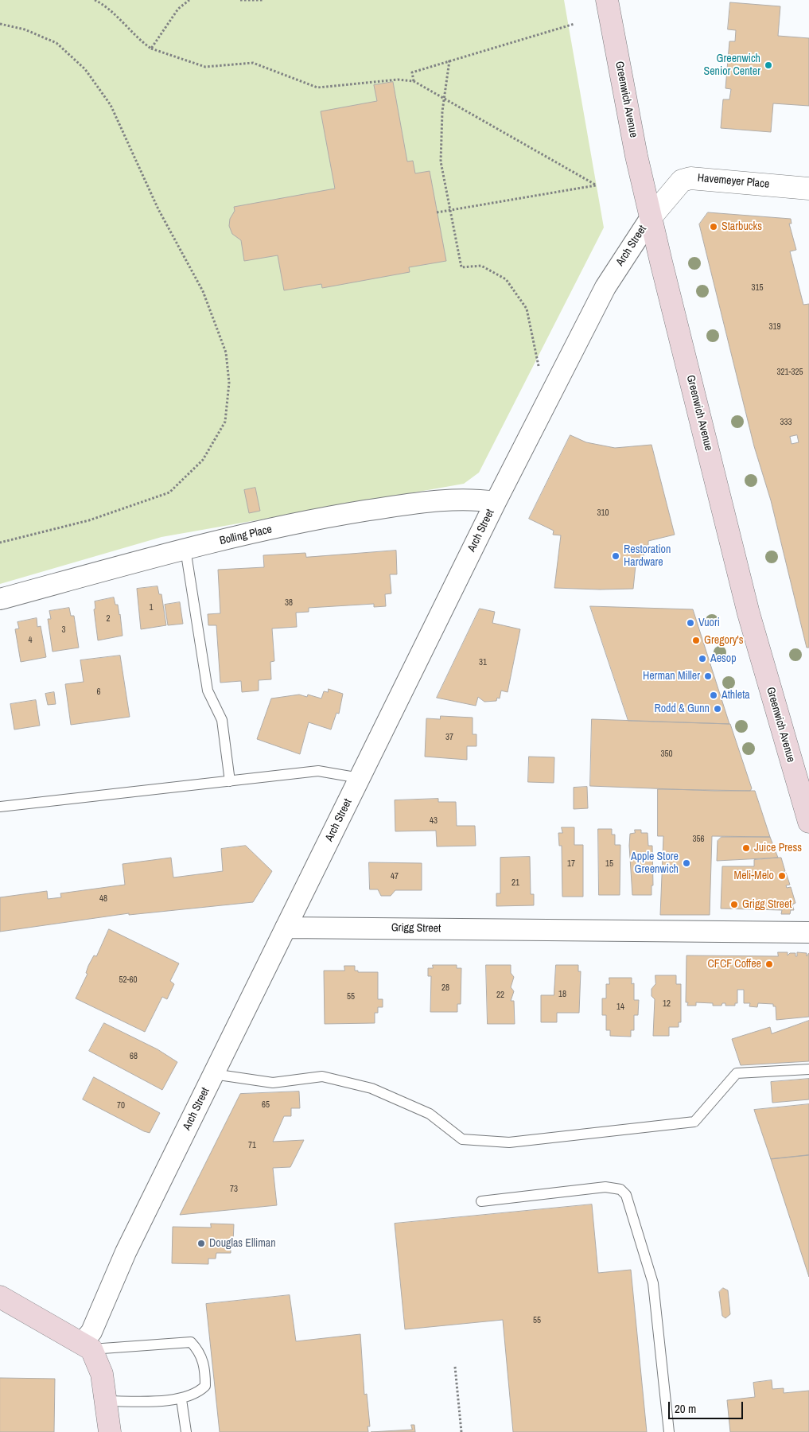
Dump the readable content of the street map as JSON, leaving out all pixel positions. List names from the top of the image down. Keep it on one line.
{"streets":{"main road":["Greenwich Avenue"],"street":["Havemeyer Place","Arch Street","Bolling Place","Grigg Street"]},"crossings":[["Greenwich Avenue","Havemeyer Place"],["Greenwich Avenue","Arch Street"],["Havemeyer Place","Arch Street"],["Arch Street","Bolling Place"],["Arch Street","Grigg Street"]],"places":["Greenwich Senior Center","Starbucks","Restoration Hardware","Vuori","Gregory's","Aesop","Herman Miller","Athleta","Rodd & Gunn","Juice Press","Apple Store Greenwich","Meli-Melo","Grigg Street","CFCF Coffee","Douglas Elliman"],"house_numbers":["315","319","321-325","333","310","38","1","2","3","4","31","6","37","350","43","356","17","15","47","21","48","52-60","28","18","22","55","12","14","68","65","70","71","73","55"],"scale_bar":"20 m"}
